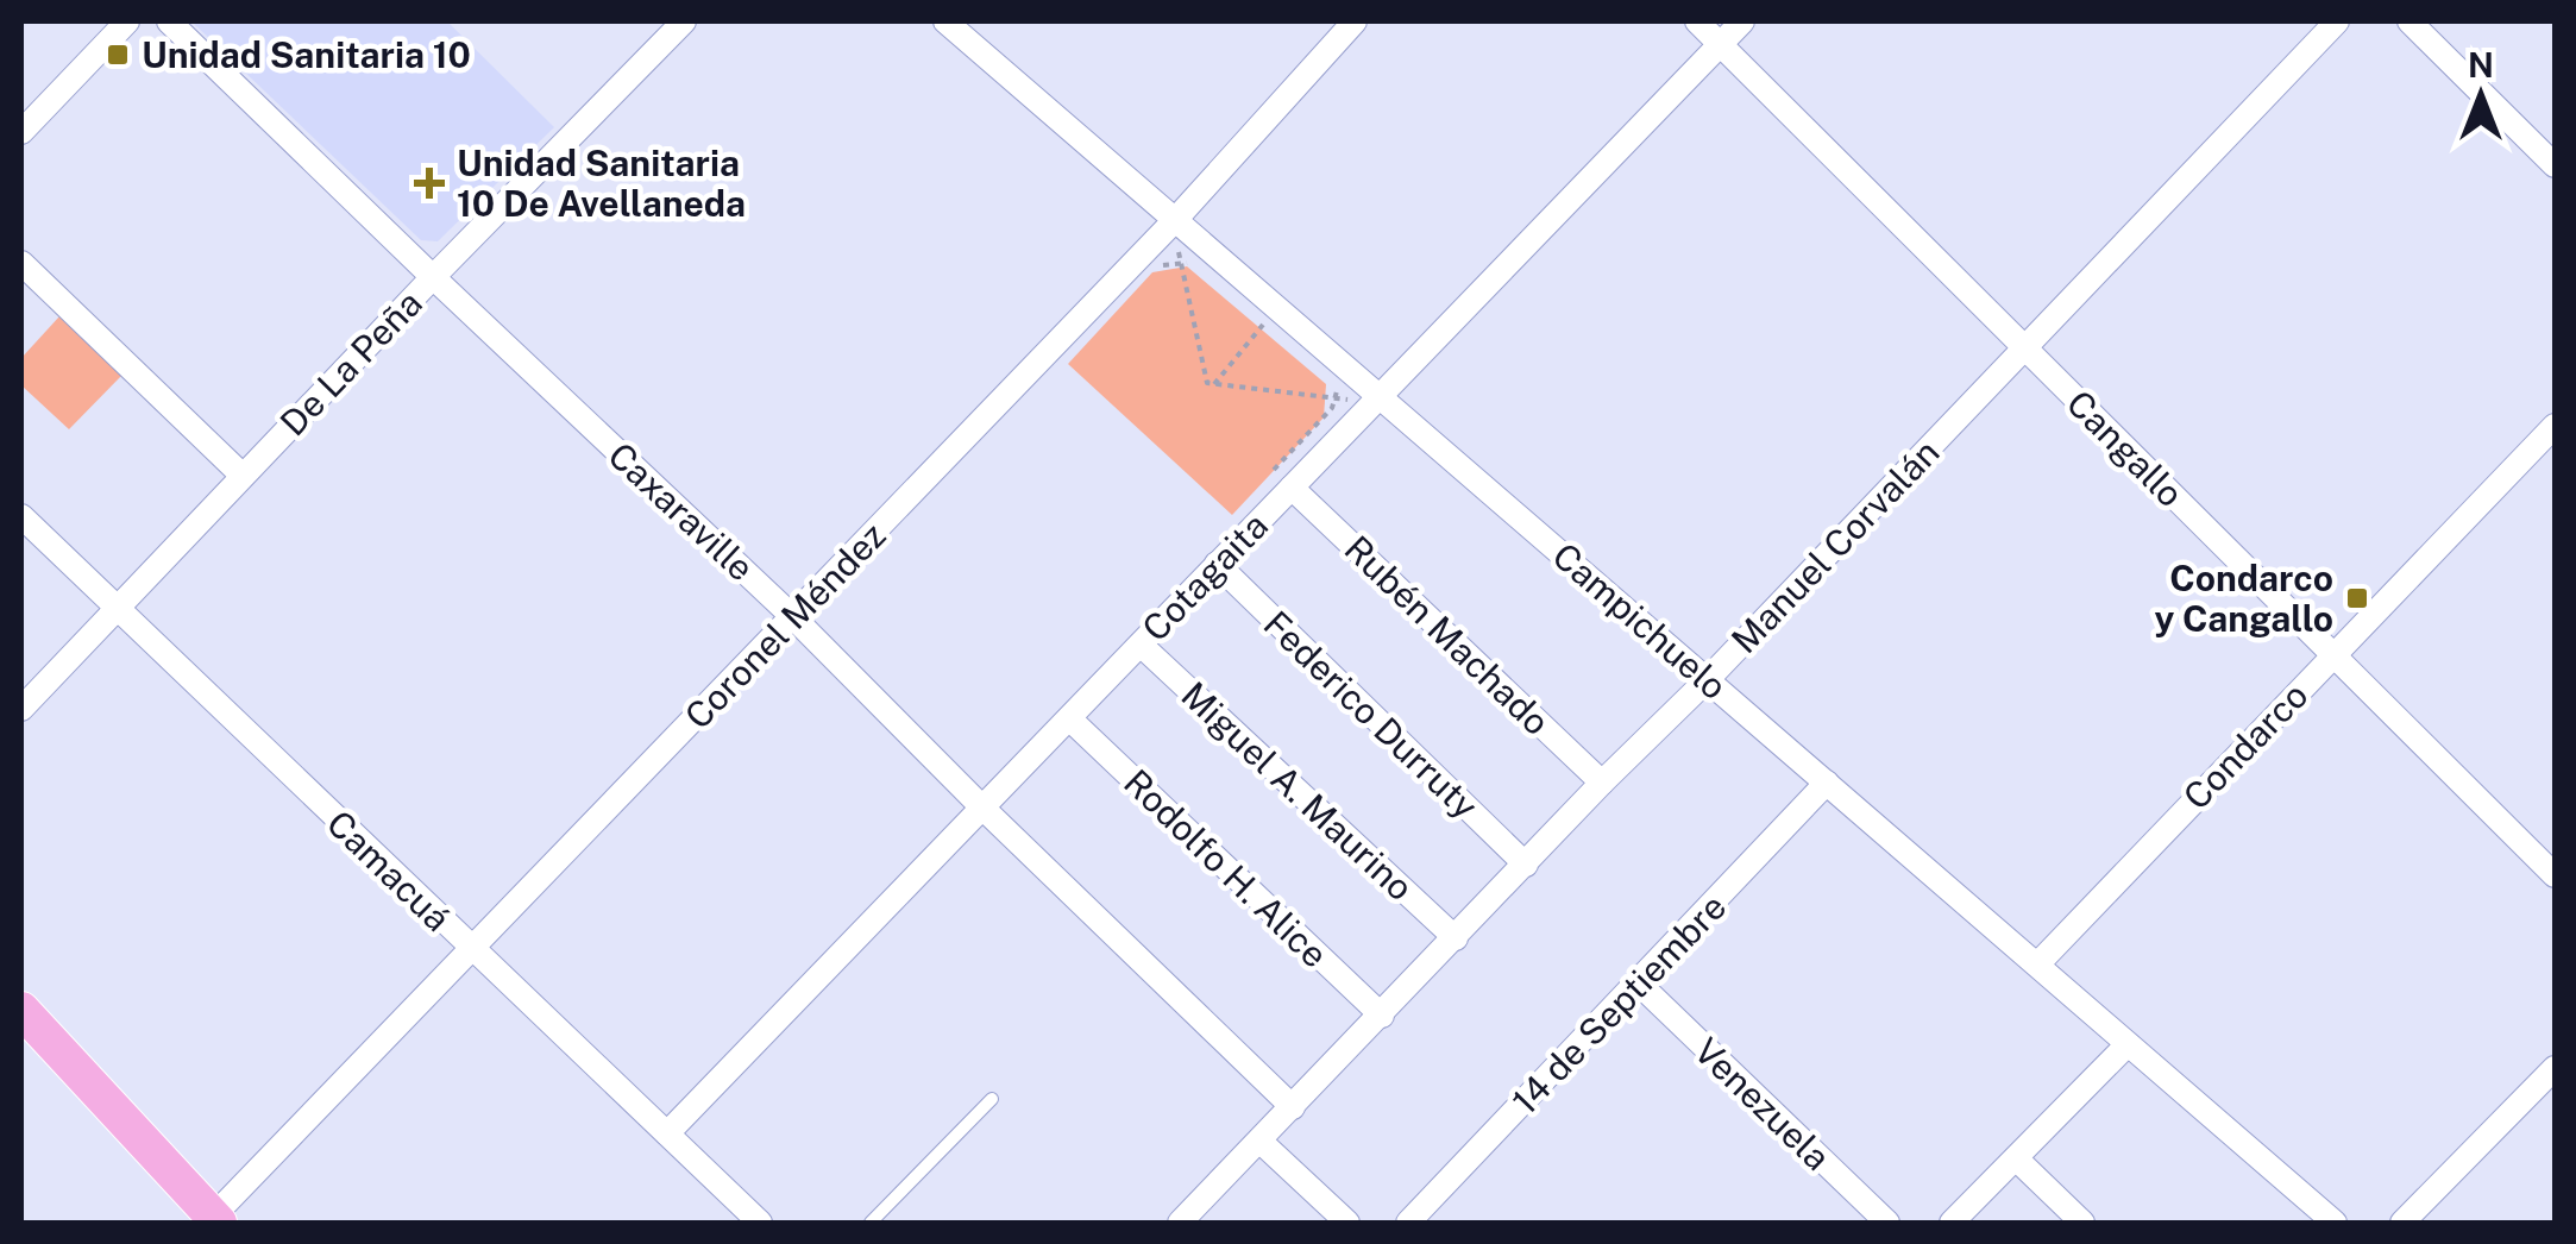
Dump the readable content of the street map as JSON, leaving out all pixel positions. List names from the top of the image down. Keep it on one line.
{"streets":{"street":["De La Peña","Cangallo","Caxaraville","Manuel Corvalán","Cotagaita","Campichuelo","Coronel Méndez","Rubén Machado","Federico Durruty","Condarco","Miguel A. Maurino","Rodolfo H. Alice","Camacuá","14 de Septiembre","Venezuela"]},"crossings":[["De La Peña","Caxaraville"],["De La Peña","Camacuá"],["Cangallo","Manuel Corvalán"],["Cangallo","Cotagaita"],["Cangallo","Condarco"],["Caxaraville","Manuel Corvalán"],["Caxaraville","Cotagaita"],["Caxaraville","Coronel Méndez"],["Manuel Corvalán","Campichuelo"],["Manuel Corvalán","Rubén Machado"],["Manuel Corvalán","Federico Durruty"],["Manuel Corvalán","Miguel A. Maurino"],["Manuel Corvalán","Rodolfo H. Alice"],["Cotagaita","Campichuelo"],["Cotagaita","Rubén Machado"],["Cotagaita","Federico Durruty"],["Cotagaita","Miguel A. Maurino"],["Cotagaita","Rodolfo H. Alice"],["Cotagaita","Camacuá"],["Campichuelo","Coronel Méndez"],["Campichuelo","Condarco"],["Campichuelo","14 de Septiembre"],["Coronel Méndez","Camacuá"],["14 de Septiembre","Venezuela"]],"places":{"transit":["Unidad Sanitaria 10","Condarco y Cangallo"],"health":["Unidad Sanitaria 10 De Avellaneda"]},"north":"top"}
